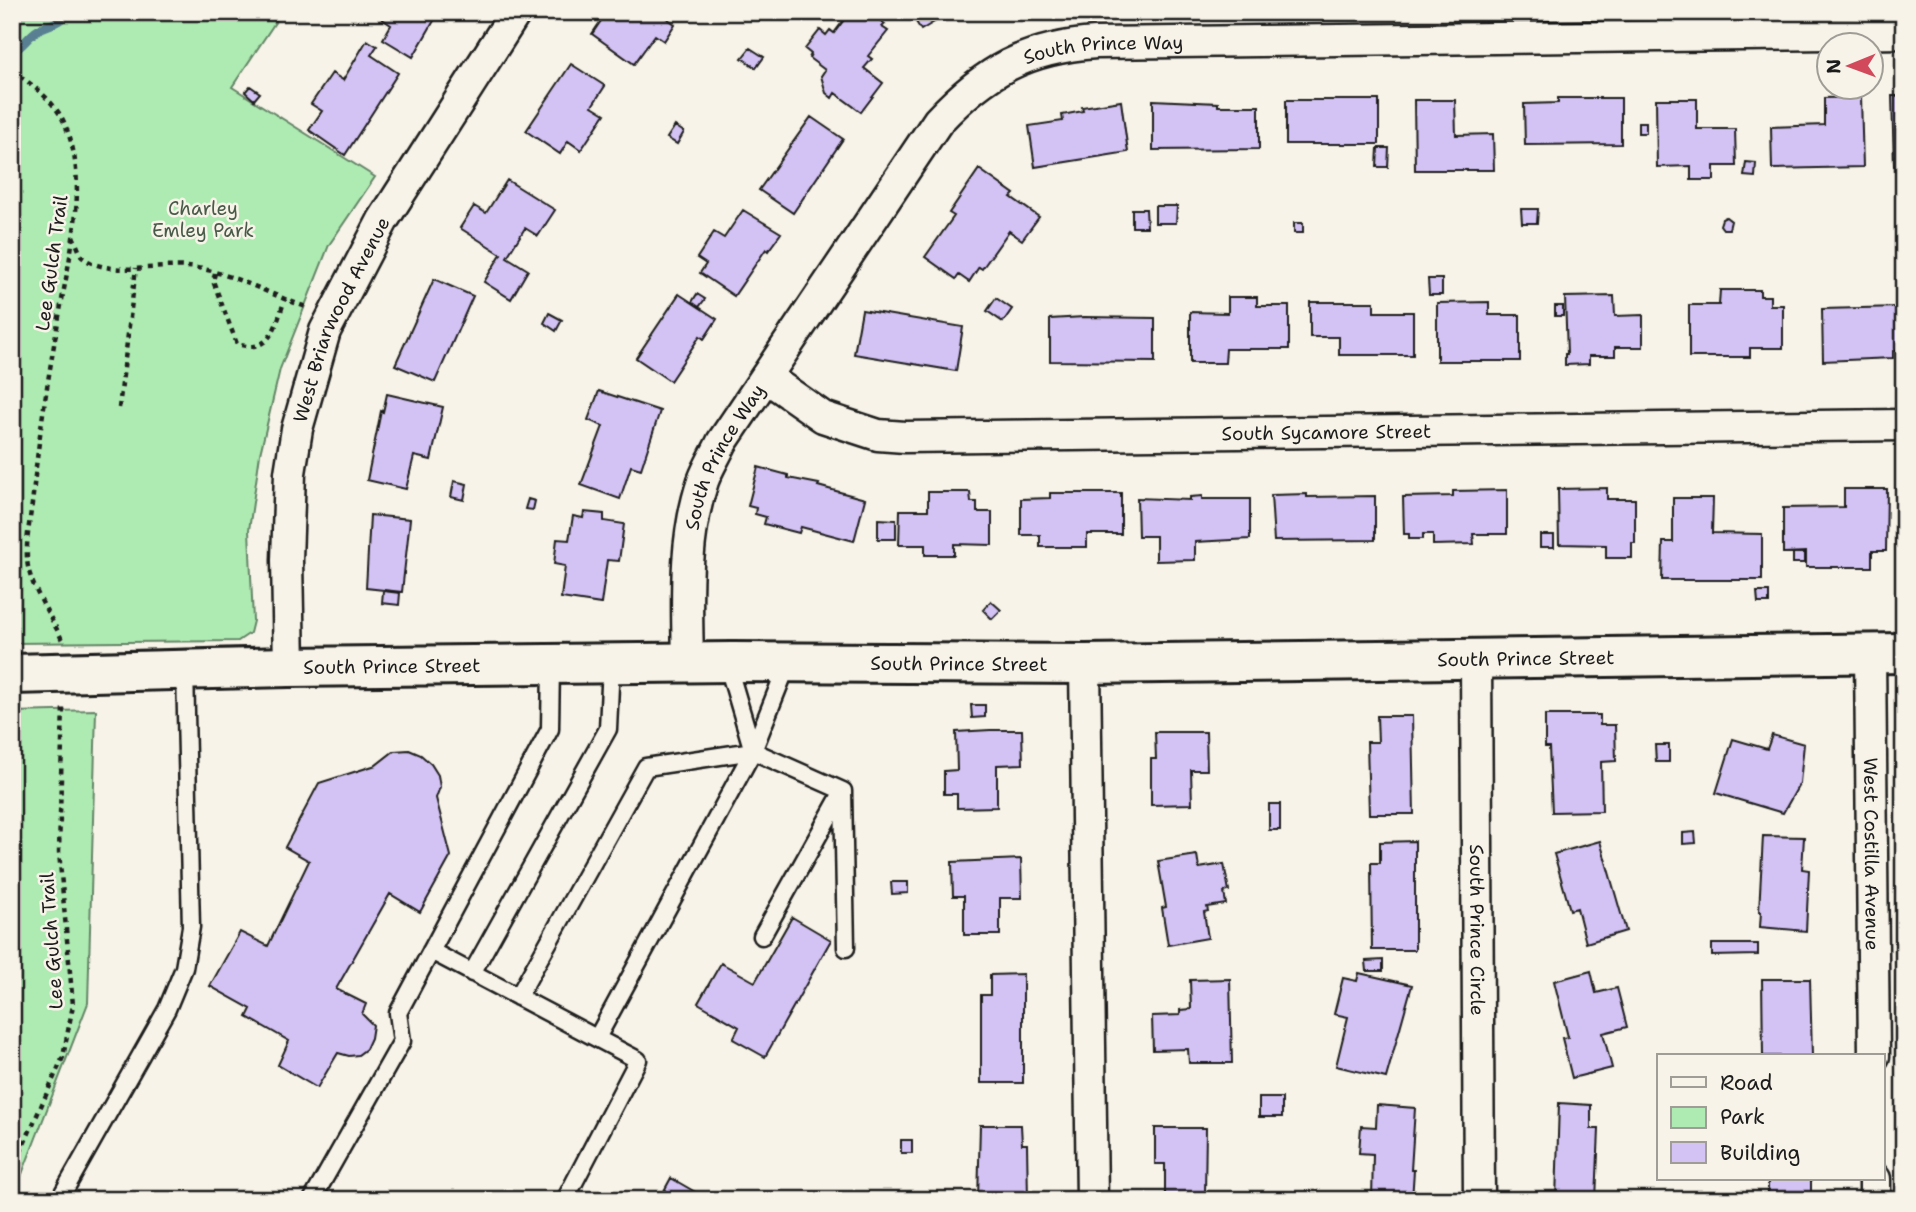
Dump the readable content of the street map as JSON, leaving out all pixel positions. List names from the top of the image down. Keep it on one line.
{"streets":{"street":["South Prince Way","West Briarwood Avenue","South Sycamore Street","South Prince Street","West Costilla Avenue","South Prince Circle"],"path":["Lee Gulch Trail"]},"crossings":[["South Prince Way","South Sycamore Street"],["South Prince Way","South Prince Street"],["West Briarwood Avenue","South Prince Street"],["South Prince Street","West Costilla Avenue"],["South Prince Street","South Prince Circle"]],"parks":["Charley Emley Park"],"legend":["Road","Park","Building"],"north":"left"}
